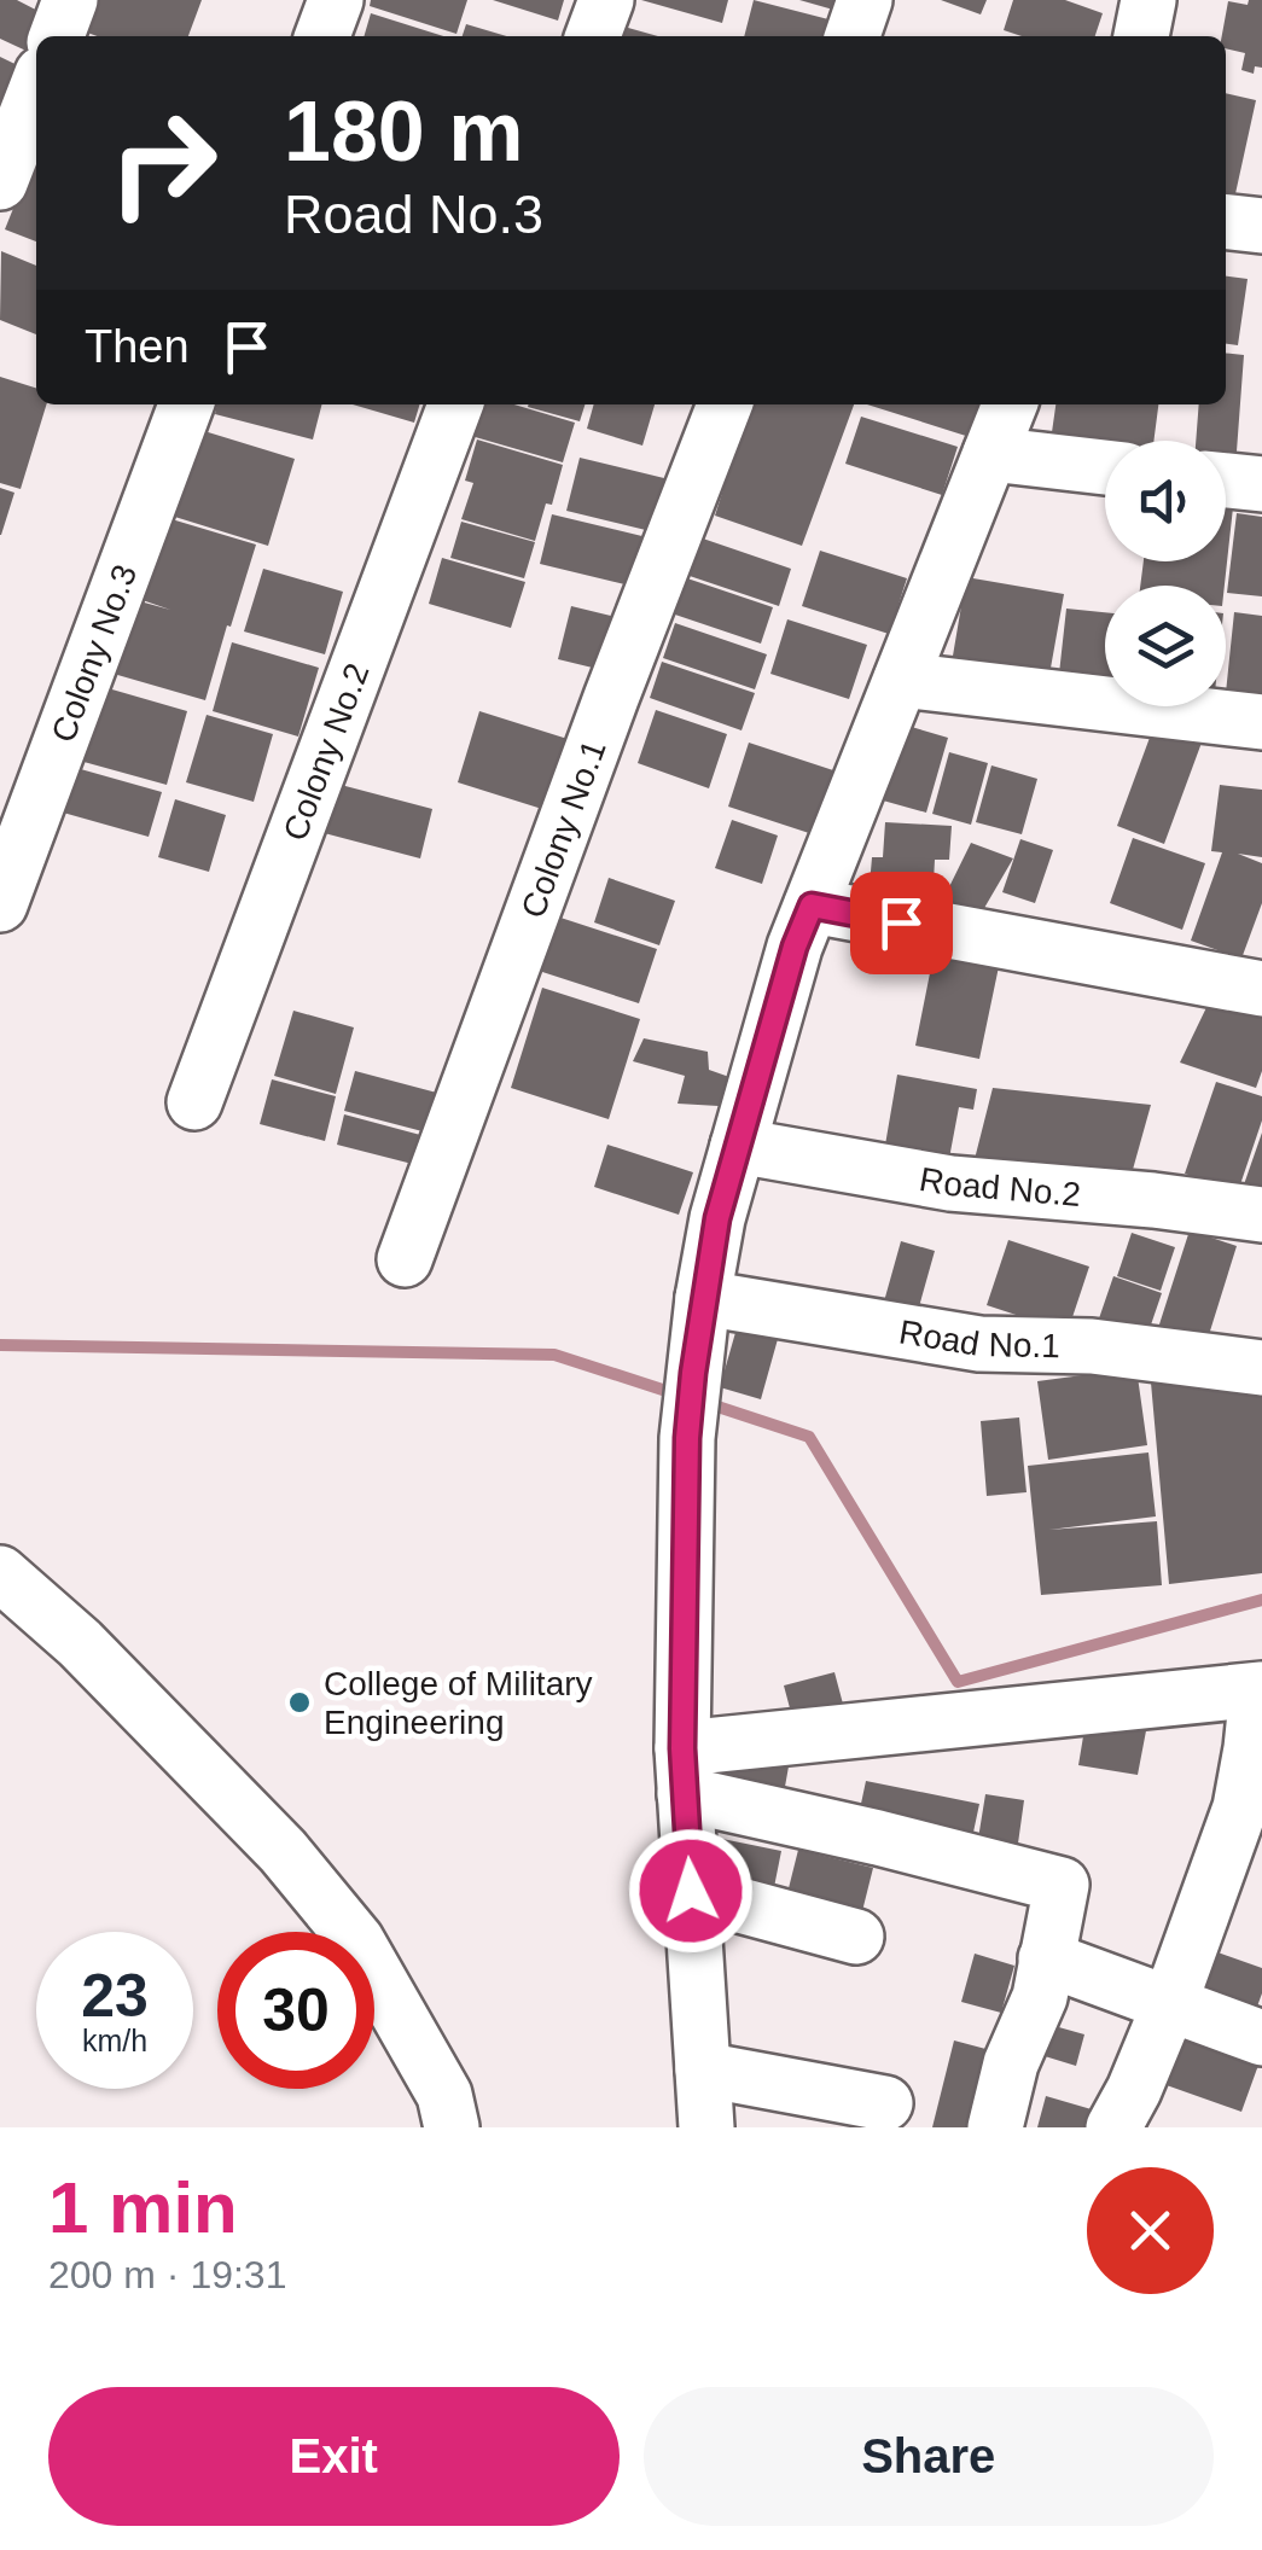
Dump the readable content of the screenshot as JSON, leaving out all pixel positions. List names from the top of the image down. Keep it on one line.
{"streets":{"street":["Colony No.3","Colony No.2","Colony No.1","Road No.2","Road No.1"]},"places":["College of Military Engineering"],"page":{"turn":["180 m","Road No.3"],"then":"Then","speed":"23 km/h","limit":"30","heading":["1 min","200 m · 19:31"],"buttons":["Exit","Share"]}}
